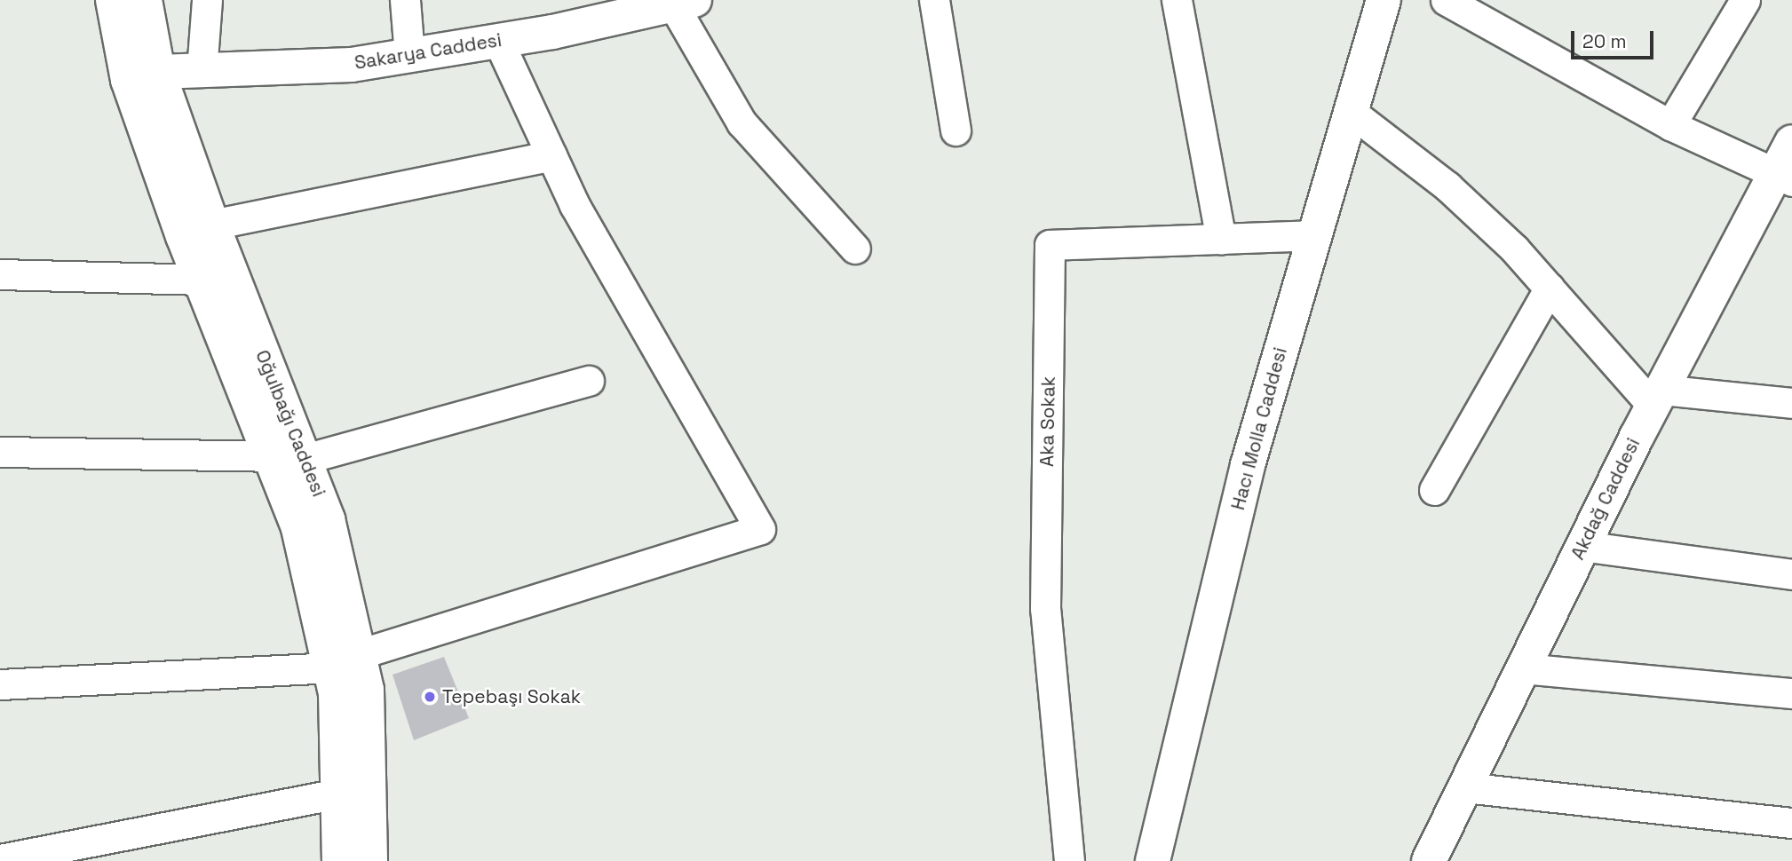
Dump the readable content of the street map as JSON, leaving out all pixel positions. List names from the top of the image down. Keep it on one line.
{"streets":{"street":["Sakarya Caddesi","Aka Sokak","Oğulbağı Caddesi","Hacı Molla Caddesi","Akdağ Caddesi"]},"crossings":[["Sakarya Caddesi","Oğulbağı Caddesi"],["Aka Sokak","Hacı Molla Caddesi"]],"places":["Tepebaşı Sokak"],"scale_bar":"20 m"}
